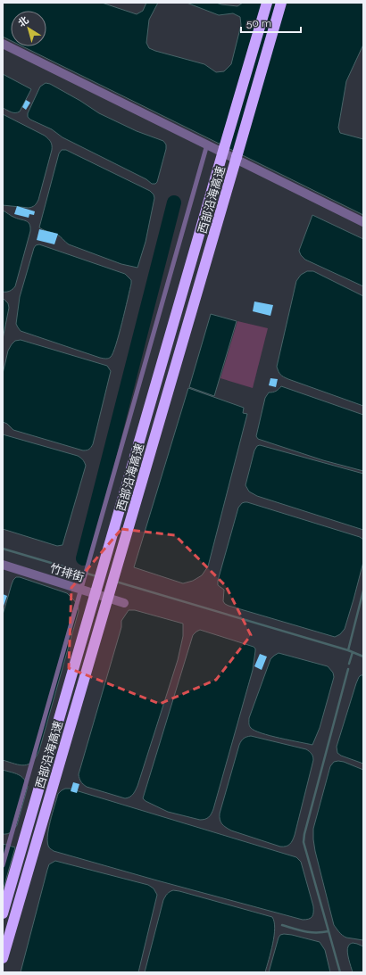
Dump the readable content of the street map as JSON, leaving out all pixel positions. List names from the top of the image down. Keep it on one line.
{"streets":{"highway":["西部沿海高速"],"street":["竹排街"]},"scale_bar":"50 m","north":"top left"}
